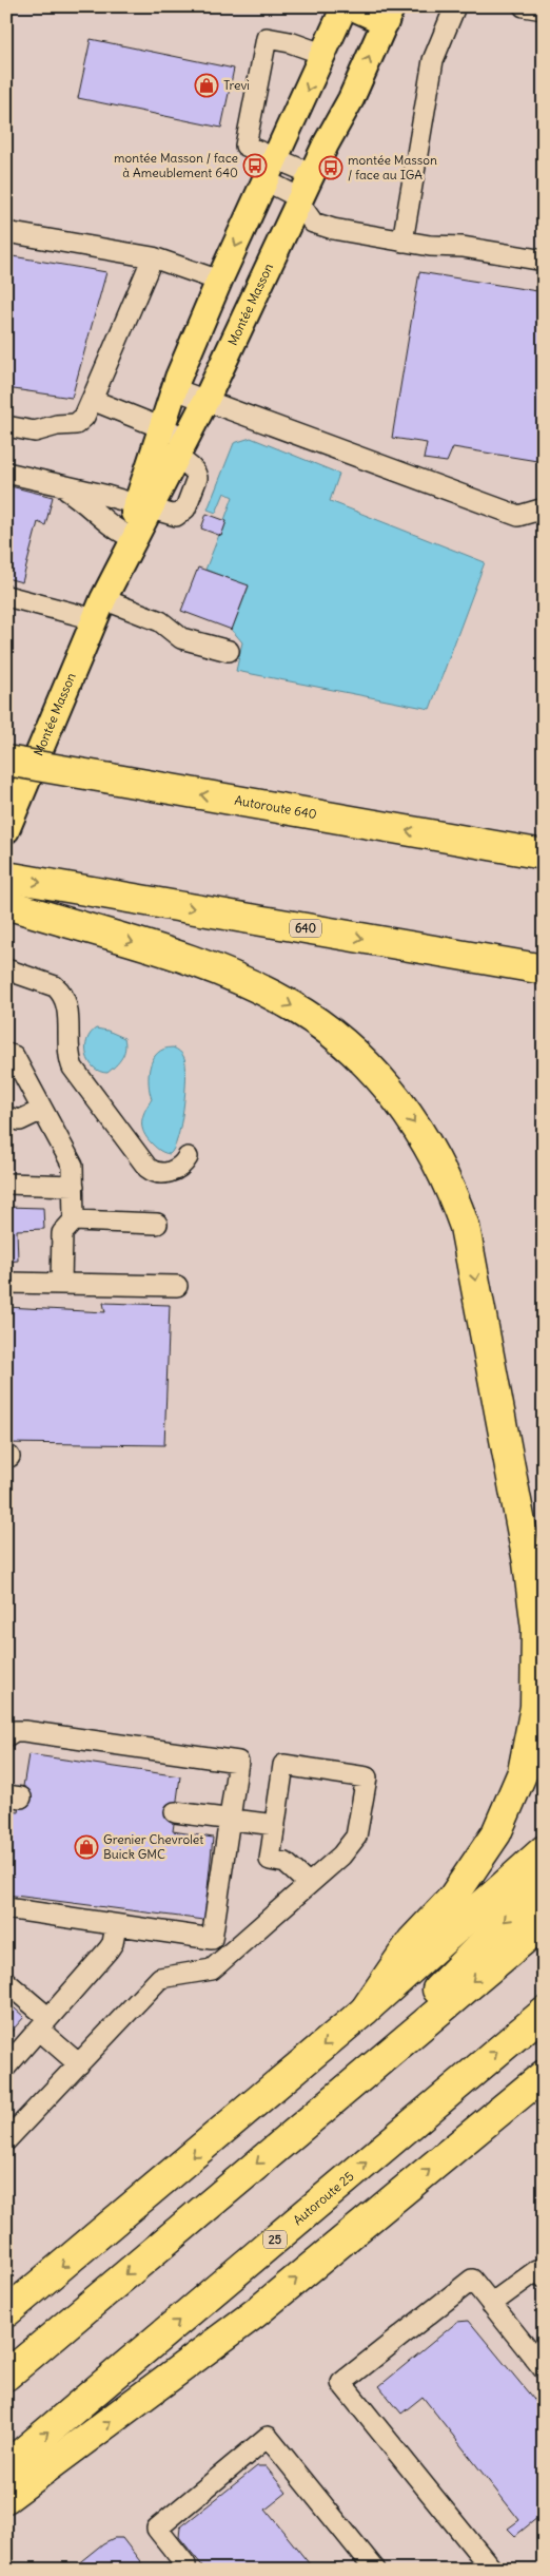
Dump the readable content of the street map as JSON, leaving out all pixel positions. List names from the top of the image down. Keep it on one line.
{"streets":{"highway":["Autoroute 640","640","Autoroute 25","25"],"main road":["Montée Masson"]},"places":{"shop":["Trevi","Grenier Chevrolet Buick GMC"],"bus stop":["montée Masson / face à Ameublement 640","montée Masson / face au IGA"]}}
